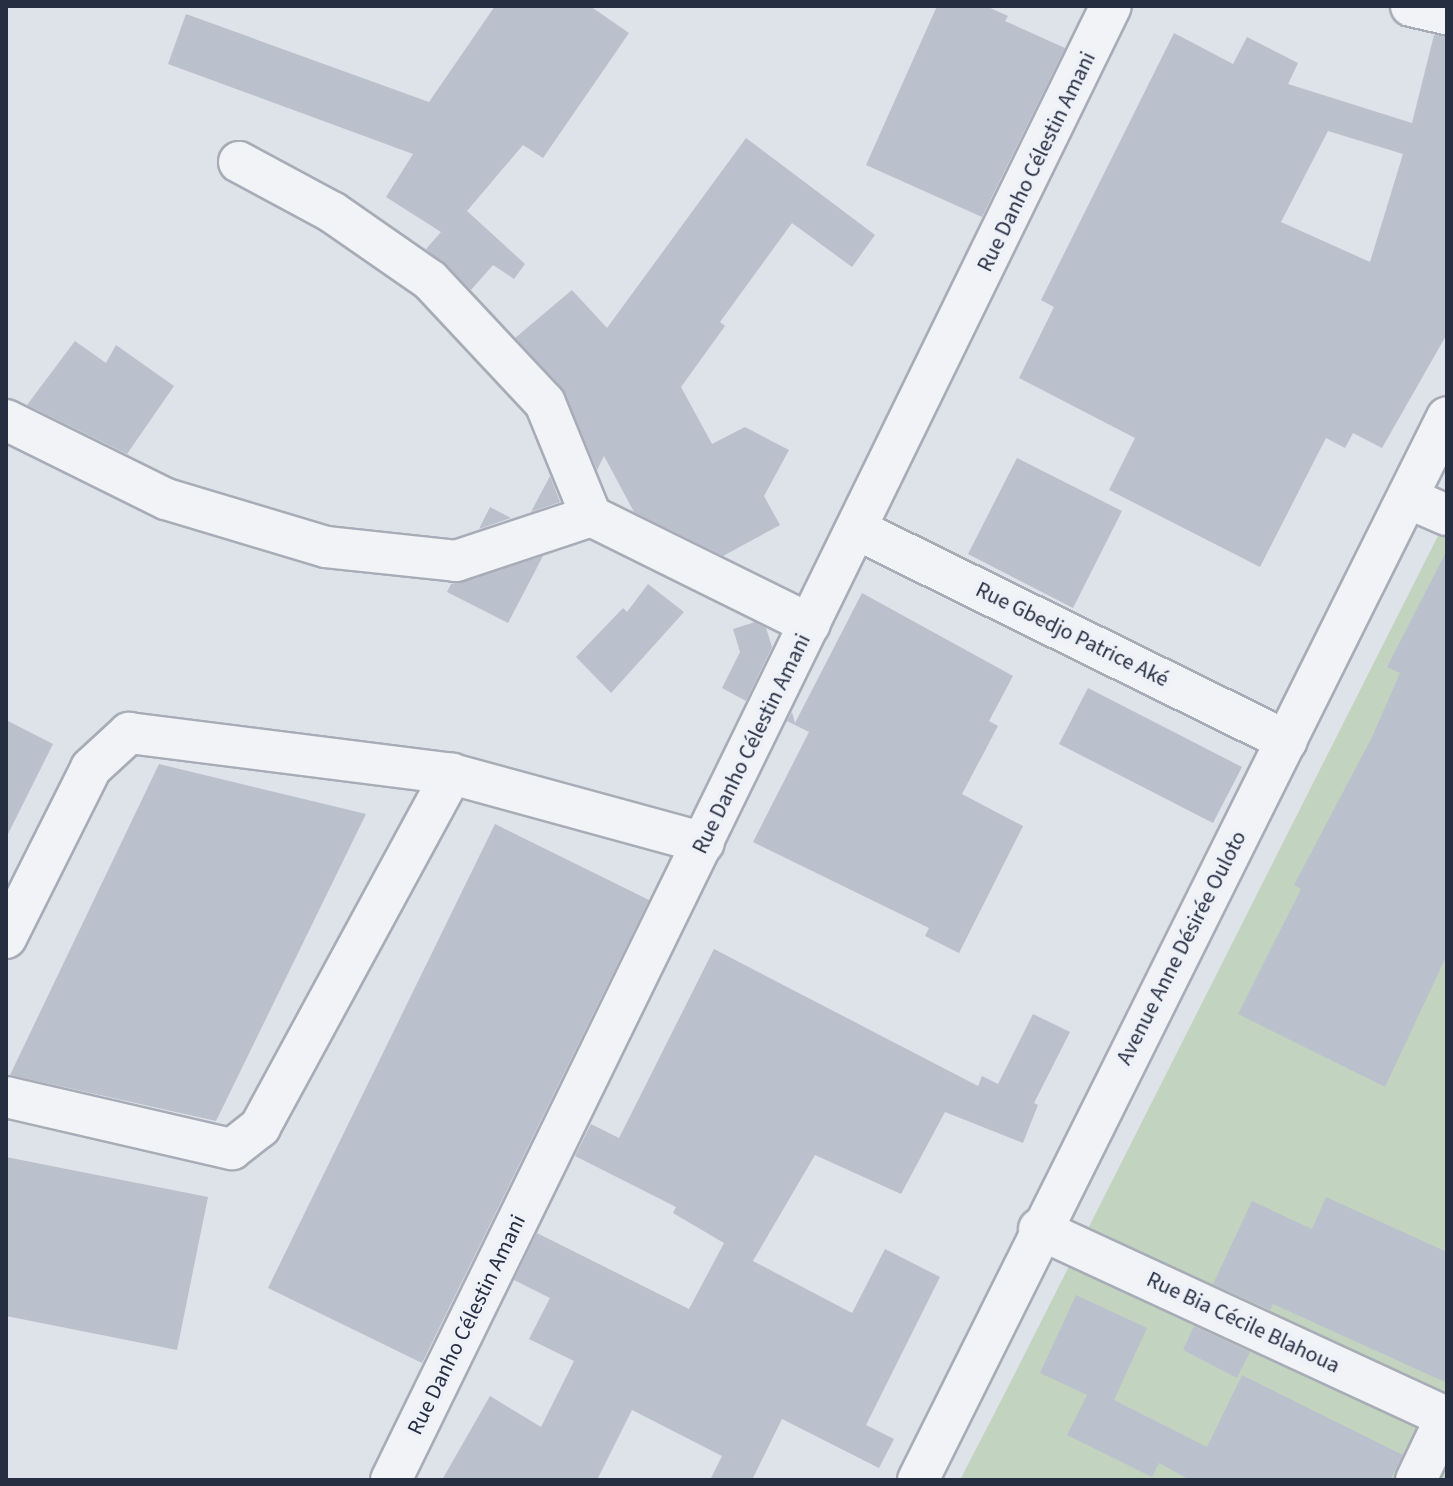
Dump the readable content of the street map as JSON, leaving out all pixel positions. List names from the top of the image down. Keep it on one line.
{"streets":{"street":["Rue Danho Célestin Amani","Rue Gbedjo Patrice Aké","Avenue Anne Désirée Ouloto","Rue Bia Cécile Blahoua"]},"crossings":[["Rue Danho Célestin Amani","Rue Gbedjo Patrice Aké"],["Rue Gbedjo Patrice Aké","Avenue Anne Désirée Ouloto"],["Avenue Anne Désirée Ouloto","Rue Bia Cécile Blahoua"]]}
